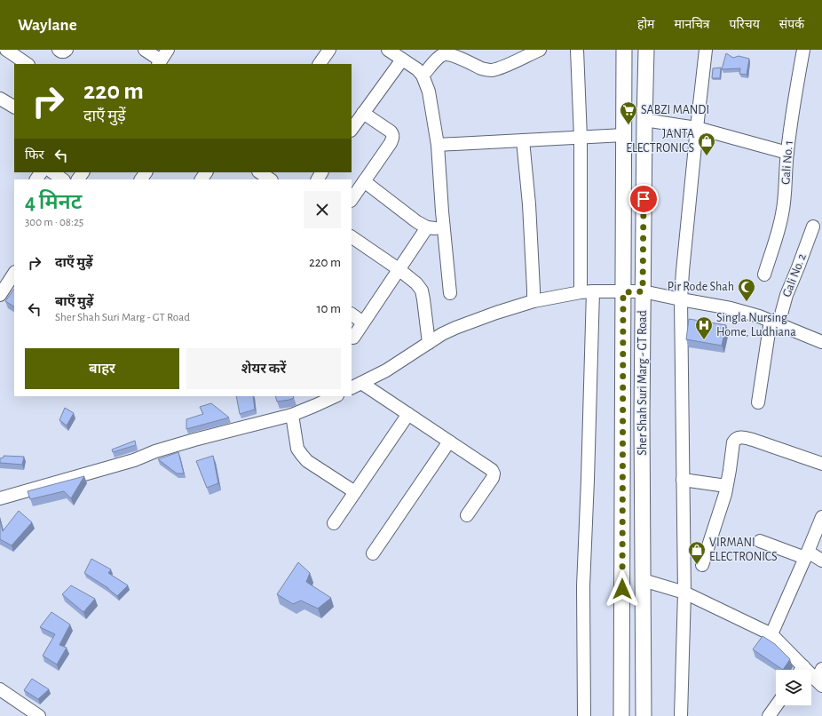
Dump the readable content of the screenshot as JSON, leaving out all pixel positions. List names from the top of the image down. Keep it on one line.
{"streets":{"main road":["Sher Shah Suri Marg - GT Road"],"street":["Gali No. 1","Gali No. 2"]},"places":{"supermarket":["SABZI MANDI"],"shop":["JANTA ELECTRONICS","VIRMANI ELECTRONICS"],"mosque":["Pir Rode Shah"],"hospital":["Singla Nursing Home, Ludhiana"]},"page":{"header":"Waylane","nav":["होम","मानचित्र","परिचय","संपर्क"],"turn":["220 m","दाएँ मुड़ें"],"then":"फिर","heading":["4 मिनट","300 m · 08:25"],"list":[{"name":"दाएँ मुड़ें","value":"220 m"},{"name":"बाएँ मुड़ें","note":"Sher Shah Suri Marg - GT Road","value":"10 m"}],"buttons":["बाहर","शेयर करें"]}}
